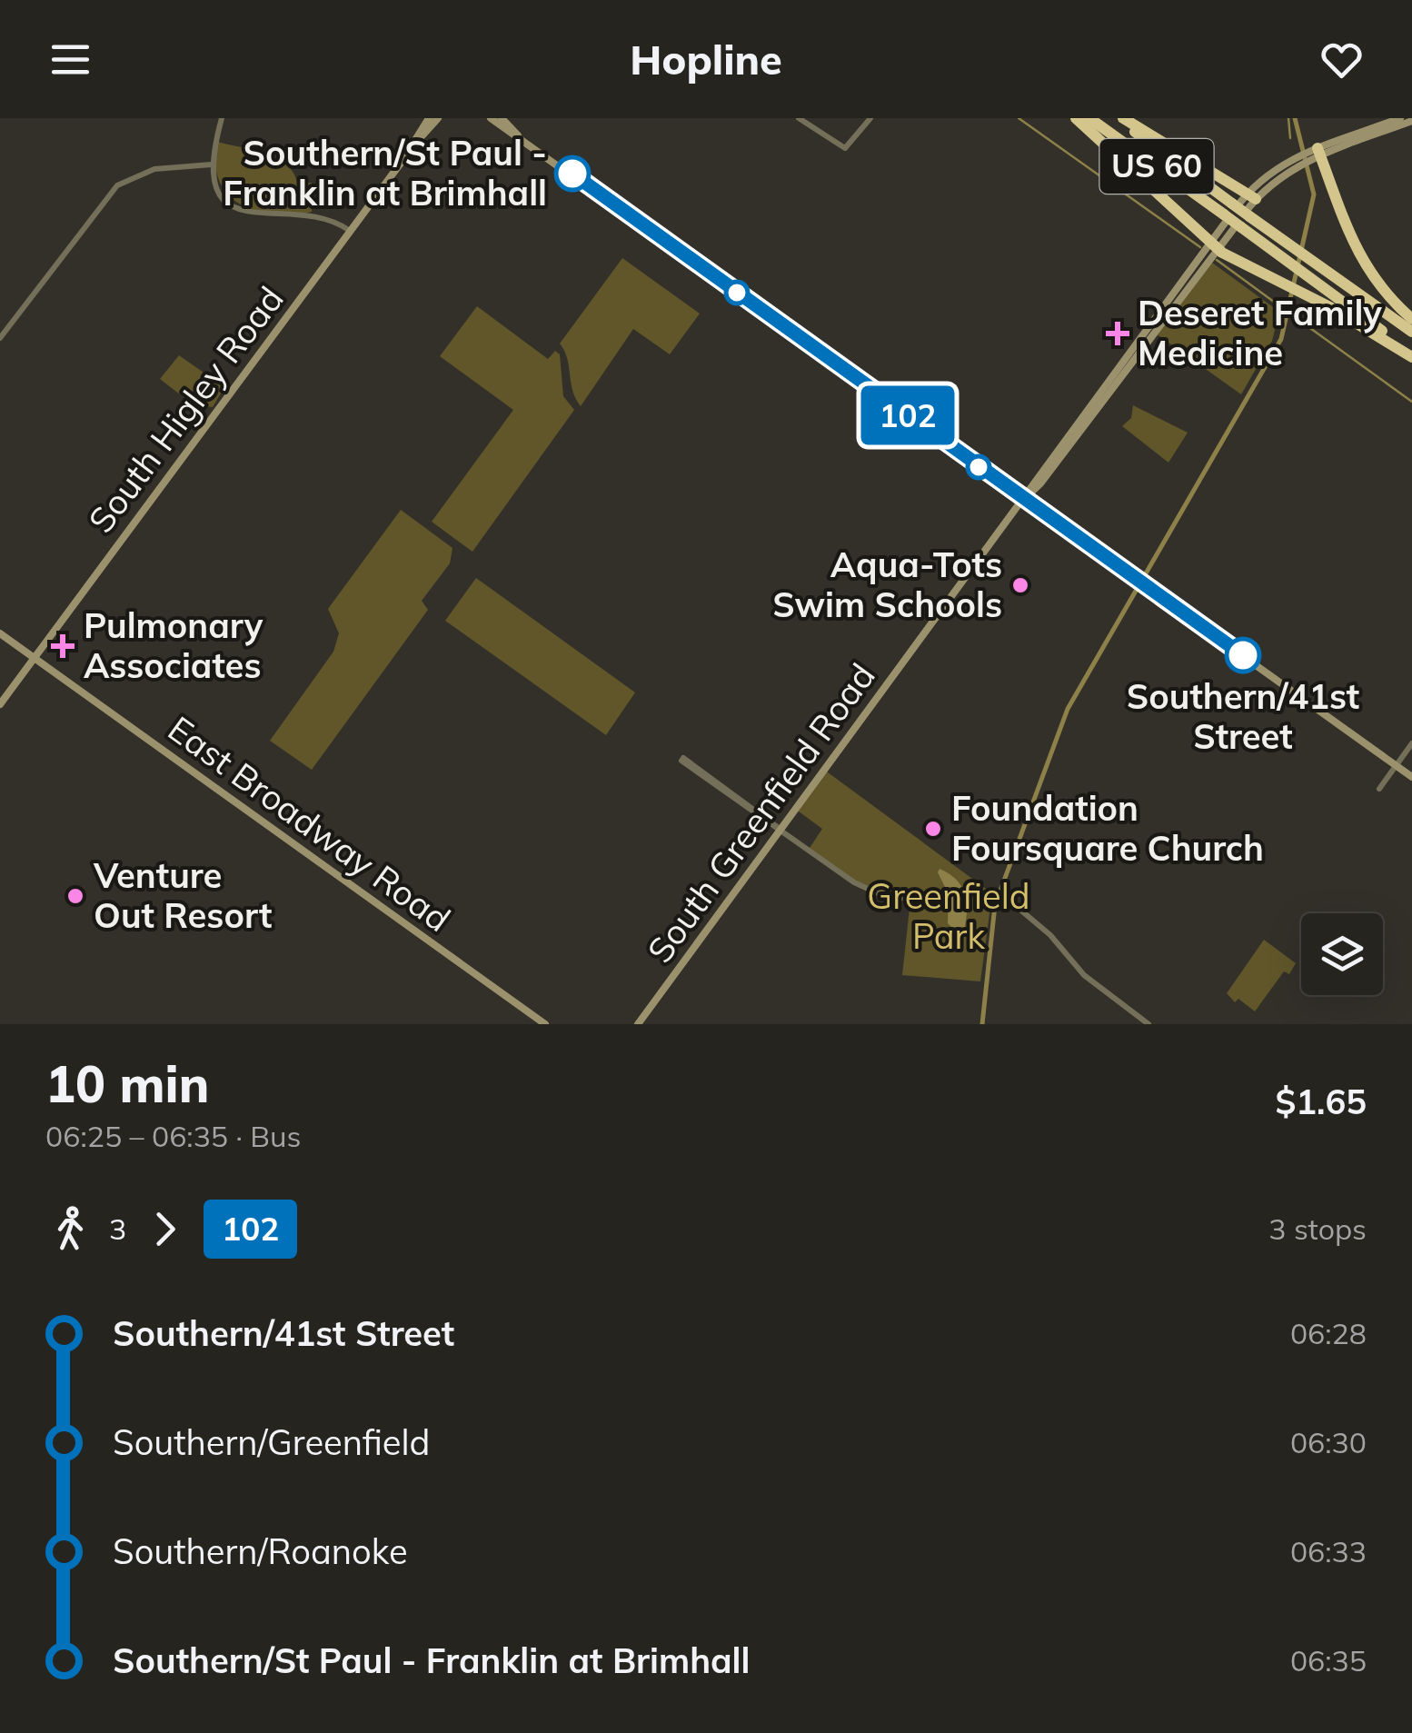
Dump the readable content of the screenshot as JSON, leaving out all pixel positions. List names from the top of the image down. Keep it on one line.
{"streets":{"highway":["US 60"],"main road":["South Higley Road","South Greenfield Road","East Broadway Road"]},"crossings":[["South Higley Road","East Broadway Road"]],"parks":["Greenfield Park"],"places":{"other":["Southern/St Paul - Franklin at Brimhall","Aqua-Tots Swim Schools","Southern/41st Street","Foundation Foursquare Church","Venture Out Resort"],"health":["Deseret Family Medicine","Pulmonary Associates"]},"lines":["bus line 102"],"page":{"header":"Hopline","on_map":"102","heading":["10 min","06:25 – 06:35 · Bus","$1.65"],"legs":["3","102","3 stops"],"list":[{"name":"Southern/41st Street","value":"06:28"},{"name":"Southern/Greenfield","value":"06:30"},{"name":"Southern/Roanoke","value":"06:33"},{"name":"Southern/St Paul - Franklin at Brimhall","value":"06:35"}]}}
